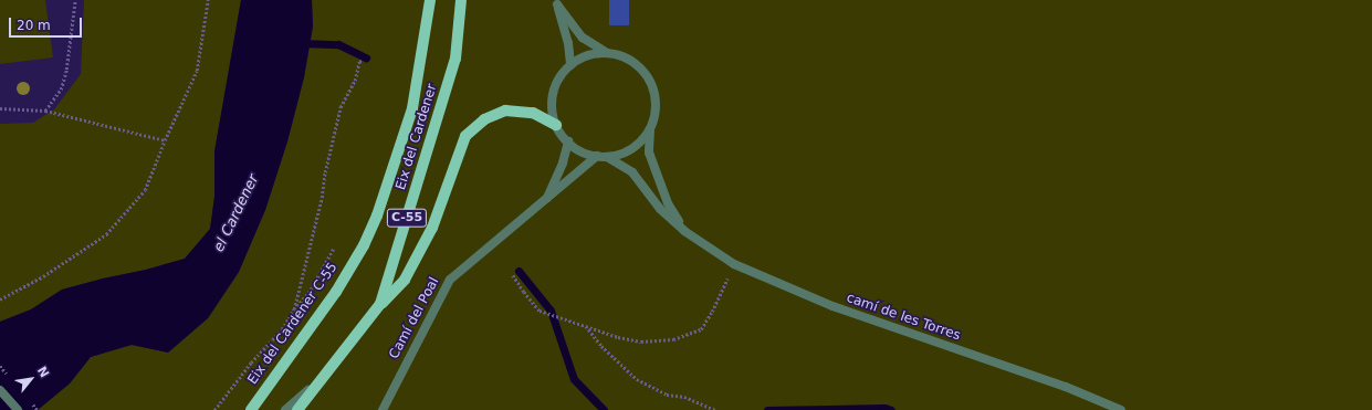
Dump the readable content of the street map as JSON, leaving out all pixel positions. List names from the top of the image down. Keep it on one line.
{"streets":{"main road":["Eix del Cardener","C-55","Eix del Cardener C-55"],"street":["camí de les Torres","Camí del Poal"]},"crossings":[["camí de les Torres","Camí del Poal"]],"water":["el Cardener"],"scale_bar":"20 m","north":"top right"}
